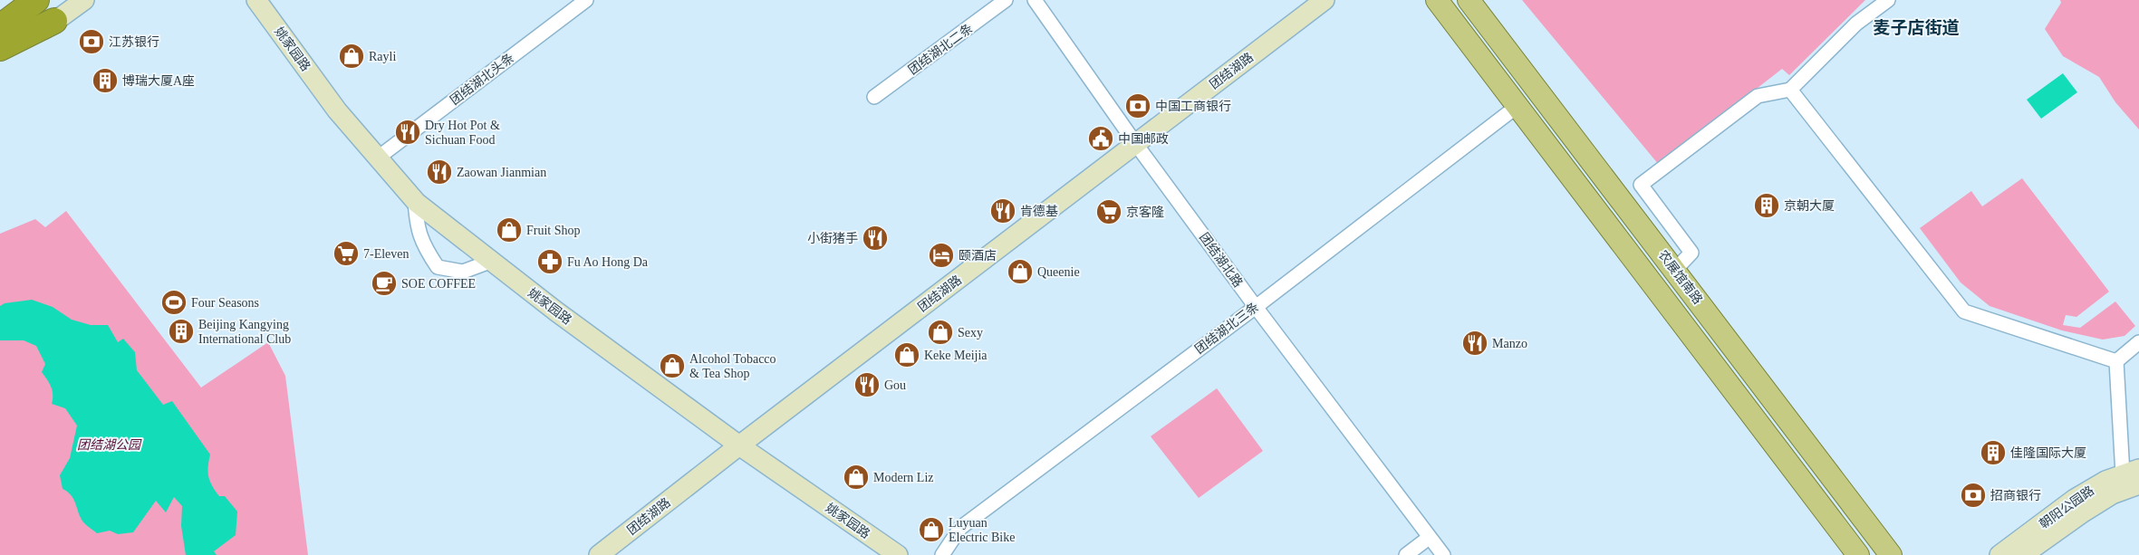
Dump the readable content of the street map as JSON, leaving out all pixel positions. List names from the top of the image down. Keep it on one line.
{"streets":{"main road":["农展馆南路"],"street":["姚家园路","团结湖北二条","团结湖路","团结湖北头条","团结湖北路","团结湖北三条","朝阳公园路"]},"crossings":[["姚家园路","团结湖路"],["姚家园路","团结湖北头条"],["团结湖路","团结湖北路"],["团结湖北路","团结湖北三条"]],"districts":["麦子店街道"],"parks":["团结湖公园"],"places":{"bank":["江苏银行","中国工商银行","招商银行"],"shop":["Rayli","Fruit Shop","Queenie","Sexy","Keke Meijia","Alcohol Tobacco & Tea Shop","Modern Liz","Luyuan Electric Bike"],"building":["博瑞大厦A座","京朝大厦","Beijing Kangying International Club","佳隆国际大厦"],"restaurant":["Dry Hot Pot & Sichuan Food","Zaowan Jianmian","肯德基","小街猪手","Manzo","Gou"],"public building":["中国邮政"],"supermarket":["京客隆","7-Eleven"],"hotel":["颐酒店"],"pharmacy":["Fu Ao Hong Da"],"cafe":["SOE COFFEE"],"sports":["Four Seasons"]}}
